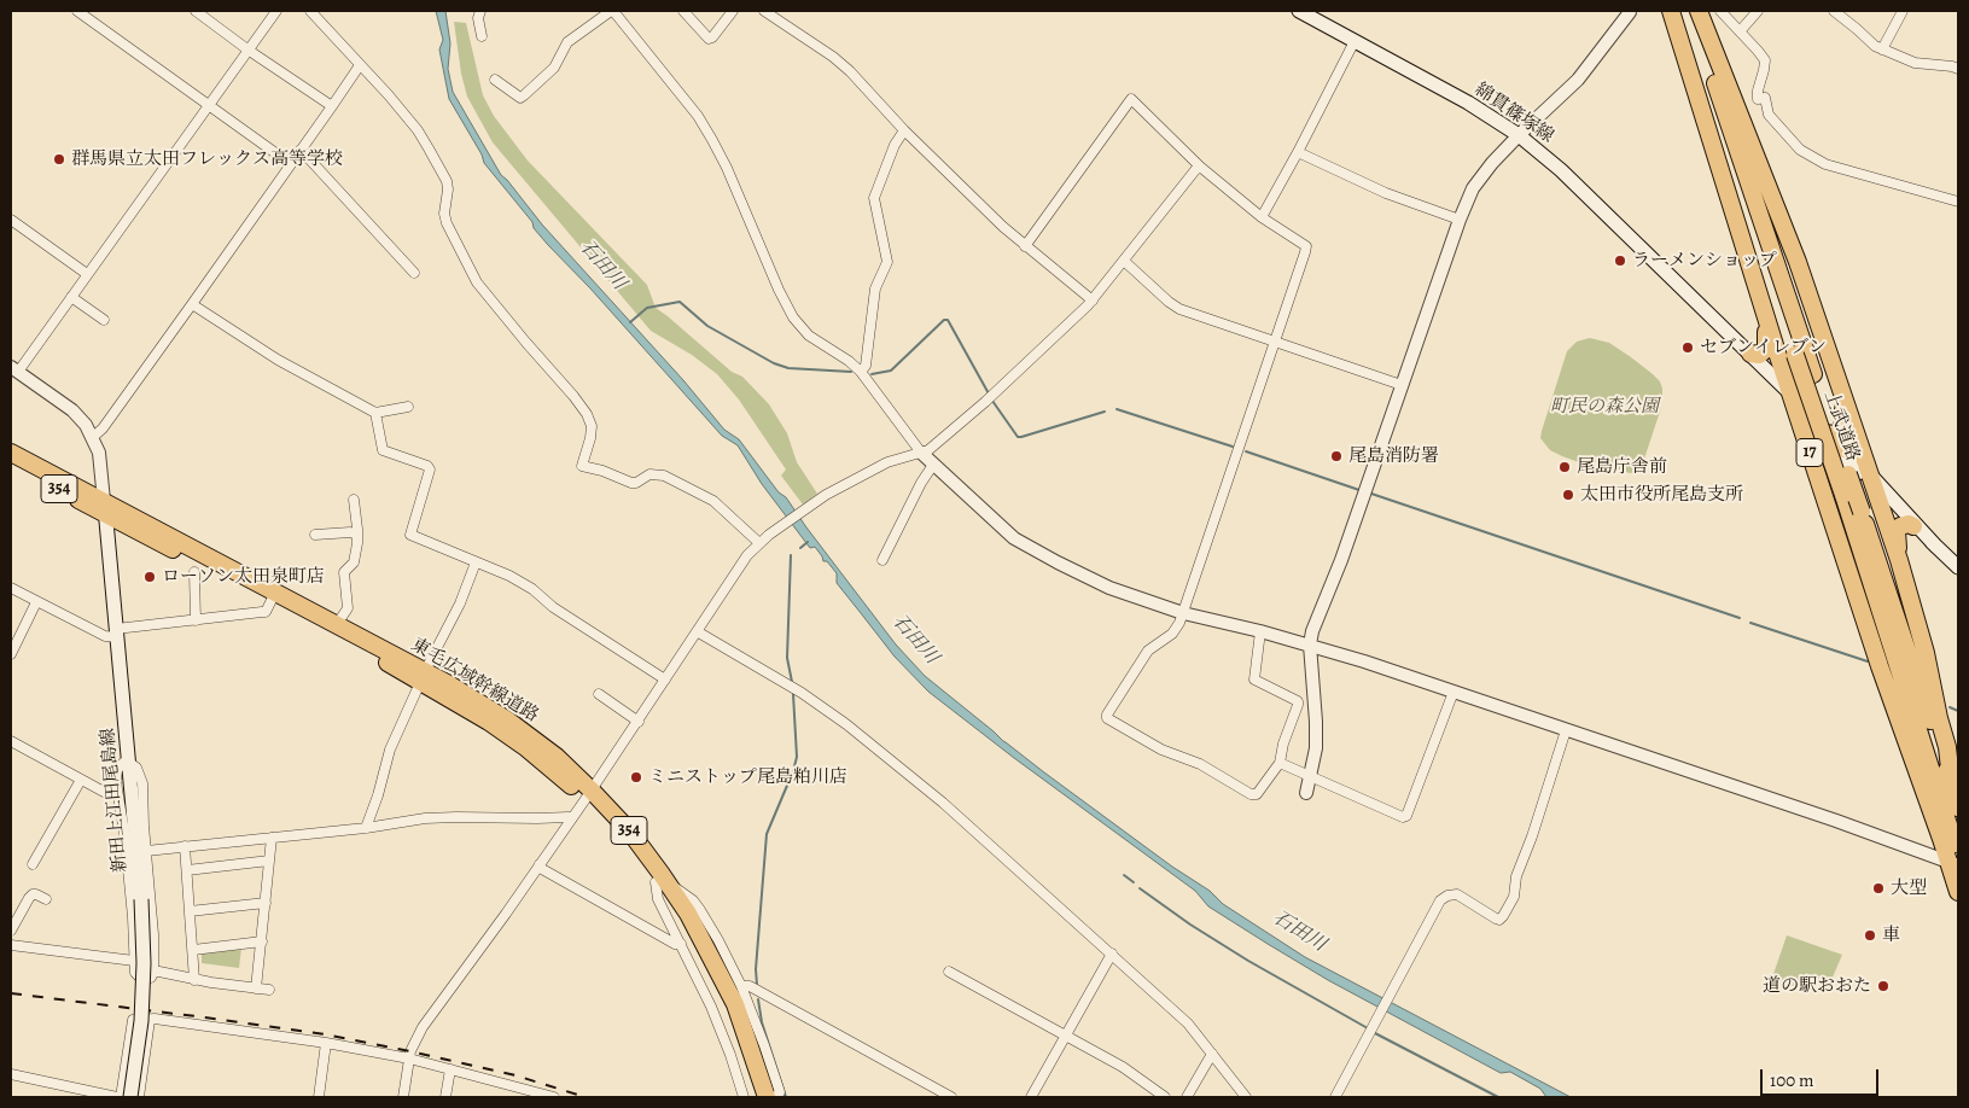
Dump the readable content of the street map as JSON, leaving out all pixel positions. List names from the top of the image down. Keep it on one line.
{"streets":{"highway":["上武道路","17","354","東毛広域幹線道路"],"main road":["綿貫篠塚線","新田上江田尾島線"]},"crossings":[["綿貫篠塚線","17"],["上武道路","17"],["東毛広域幹線道路","新田上江田尾島線"]],"water":["石田川"],"parks":["町民の森公園"],"places":["群馬県立太田フレックス高等学校","ラーメンショップ","セブンイレブン","尾島消防署","尾島庁舎前","太田市役所尾島支所","ローソン太田泉町店","ミニストップ尾島粕川店","大型","車","道の駅おおた"],"scale_bar":"100 m"}
